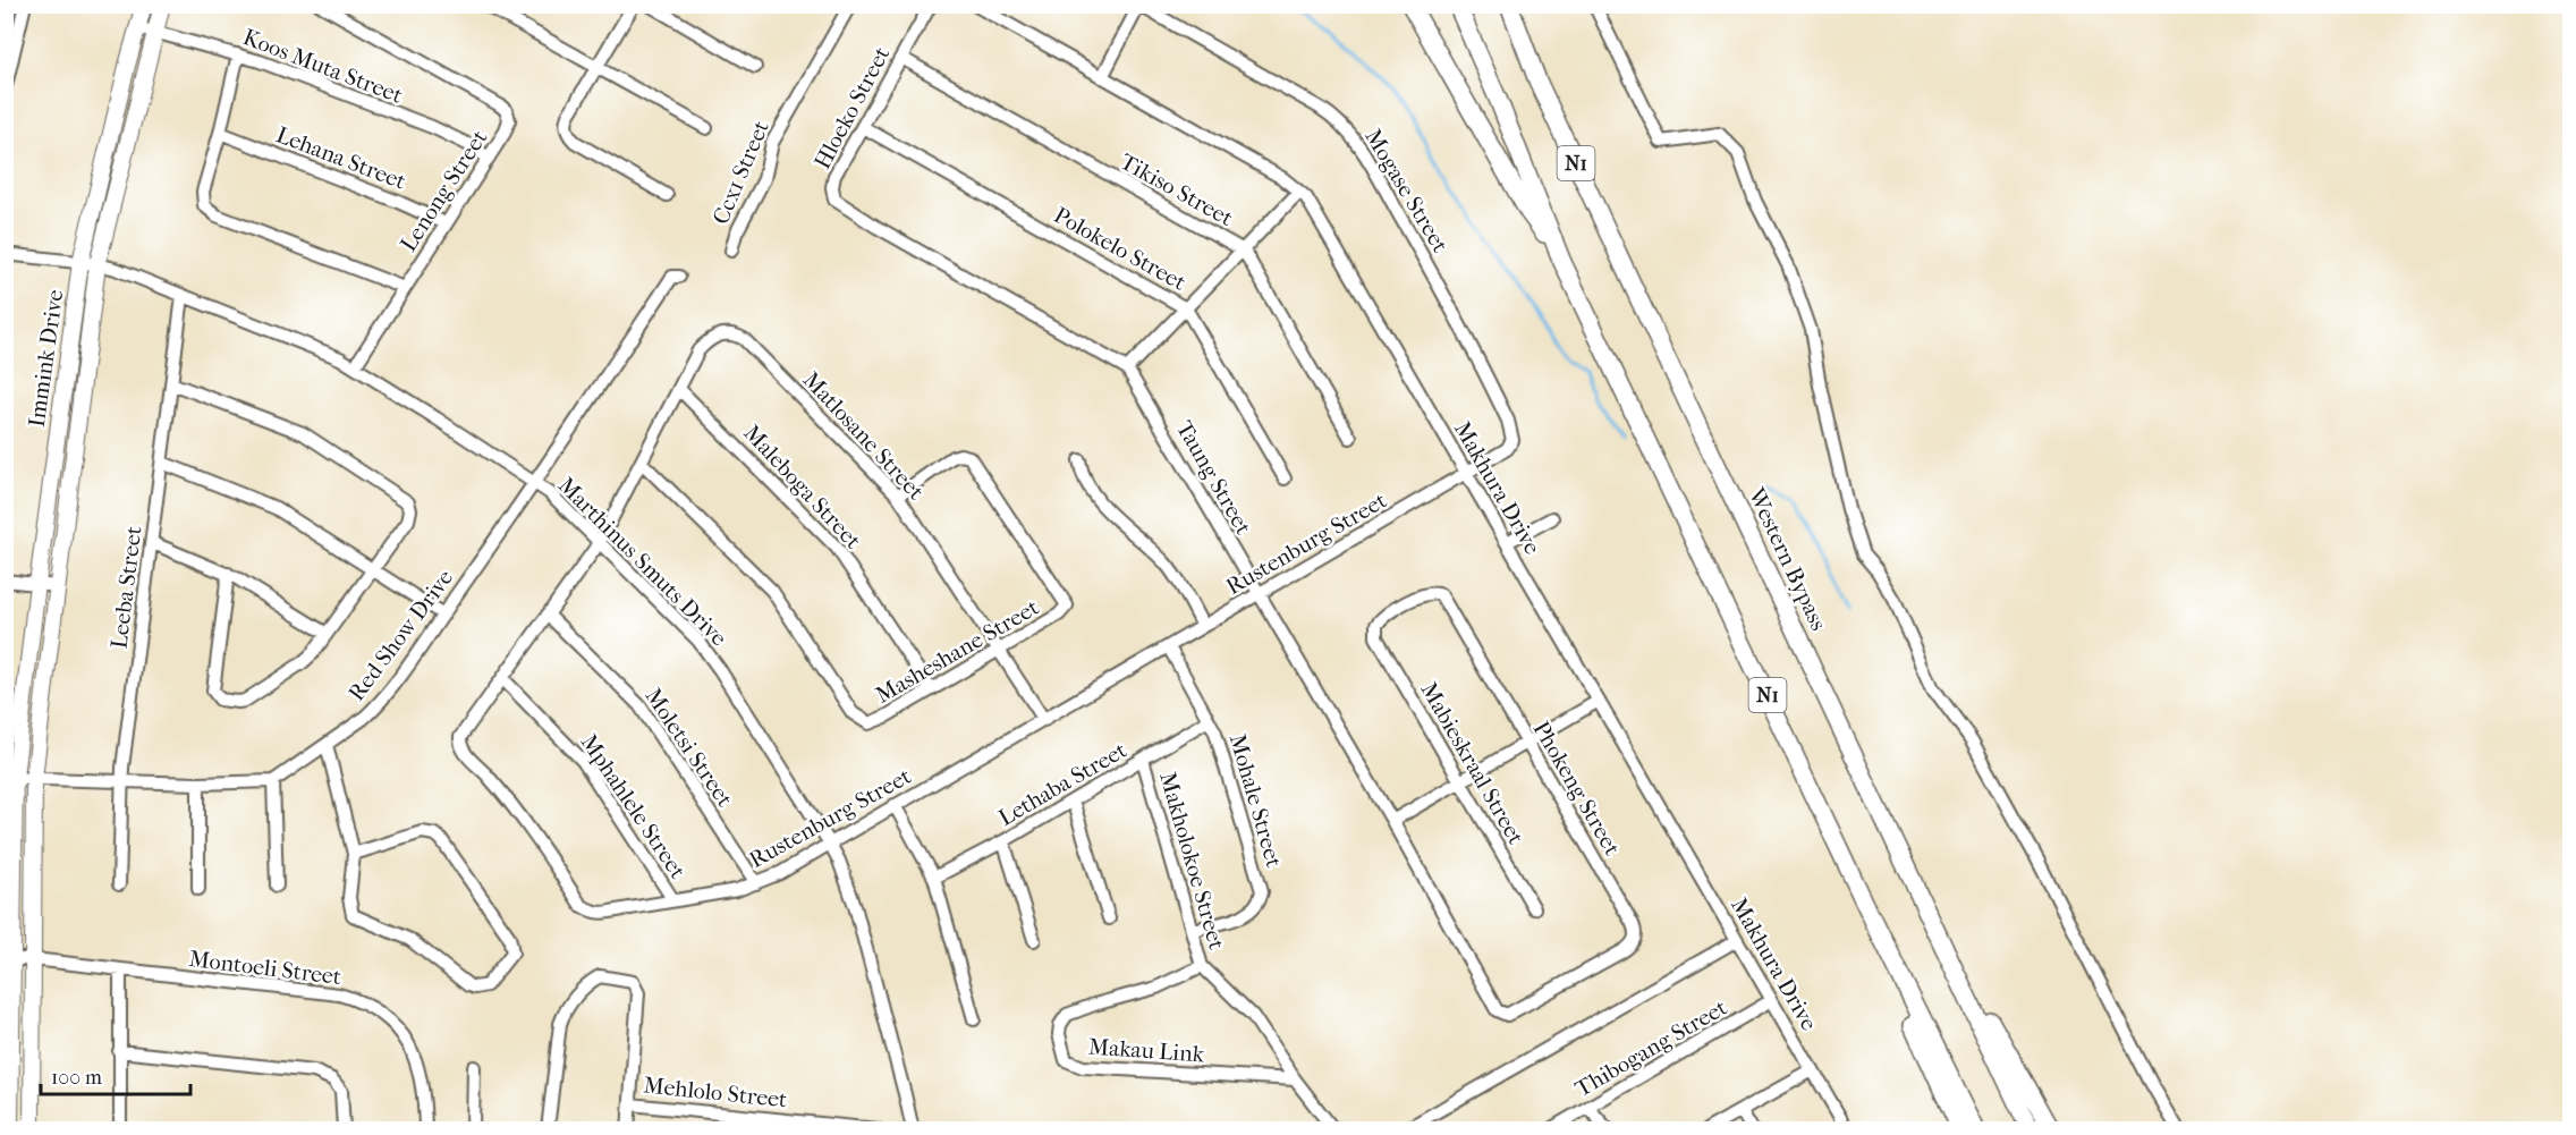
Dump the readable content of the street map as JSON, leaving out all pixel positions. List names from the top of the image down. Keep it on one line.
{"streets":{"highway":["N1","Western Bypass"],"main road":["Immink Drive"],"street":["Koos Muta Street","Hloeko Street","Lehana Street","Ccx1 Street","Tikiso Street","Lenong Street","Mogase Street","Polokelo Street","Matlosane Street","Taung Street","Maleboga Street","Makhura Drive","Rustenburg Street","Marthinus Smuts Drive","Leeba Street","Red Show Drive","Masheshane Street","Moletsi Street","Mabieskraal Street","Lethaba Street","Phokeng Street","Mohale Street","Mphahlele Street","Makholokoe Street","Montoeli Street","Thibogang Street","Makau Link","Mehlolo Street"]},"crossings":[["Koos Muta Street","Lenong Street"],["Koos Muta Street","Immink Drive"],["Hloeko Street","Tikiso Street"],["Hloeko Street","Polokelo Street"],["Hloeko Street","Taung Street"],["Lehana Street","Lenong Street"],["Lenong Street","Marthinus Smuts Drive"],["Mogase Street","Makhura Drive"],["Mogase Street","Rustenburg Street"],["Immink Drive","Marthinus Smuts Drive"],["Immink Drive","Montoeli Street"],["Matlosane Street","Rustenburg Street"],["Matlosane Street","Masheshane Street"],["Taung Street","Rustenburg Street"],["Taung Street","Phokeng Street"],["Maleboga Street","Rustenburg Street"],["Maleboga Street","Masheshane Street"],["Makhura Drive","Rustenburg Street"],["Makhura Drive","Thibogang Street"],["Rustenburg Street","Marthinus Smuts Drive"],["Rustenburg Street","Masheshane Street"],["Rustenburg Street","Moletsi Street"],["Rustenburg Street","Mohale Street"],["Rustenburg Street","Mphahlele Street"],["Marthinus Smuts Drive","Leeba Street"],["Marthinus Smuts Drive","Red Show Drive"],["Mabieskraal Street","Phokeng Street"],["Lethaba Street","Mohale Street"],["Lethaba Street","Makholokoe Street"],["Mohale Street","Makholokoe Street"],["Makholokoe Street","Makau Link"]],"scale_bar":"100 m"}
